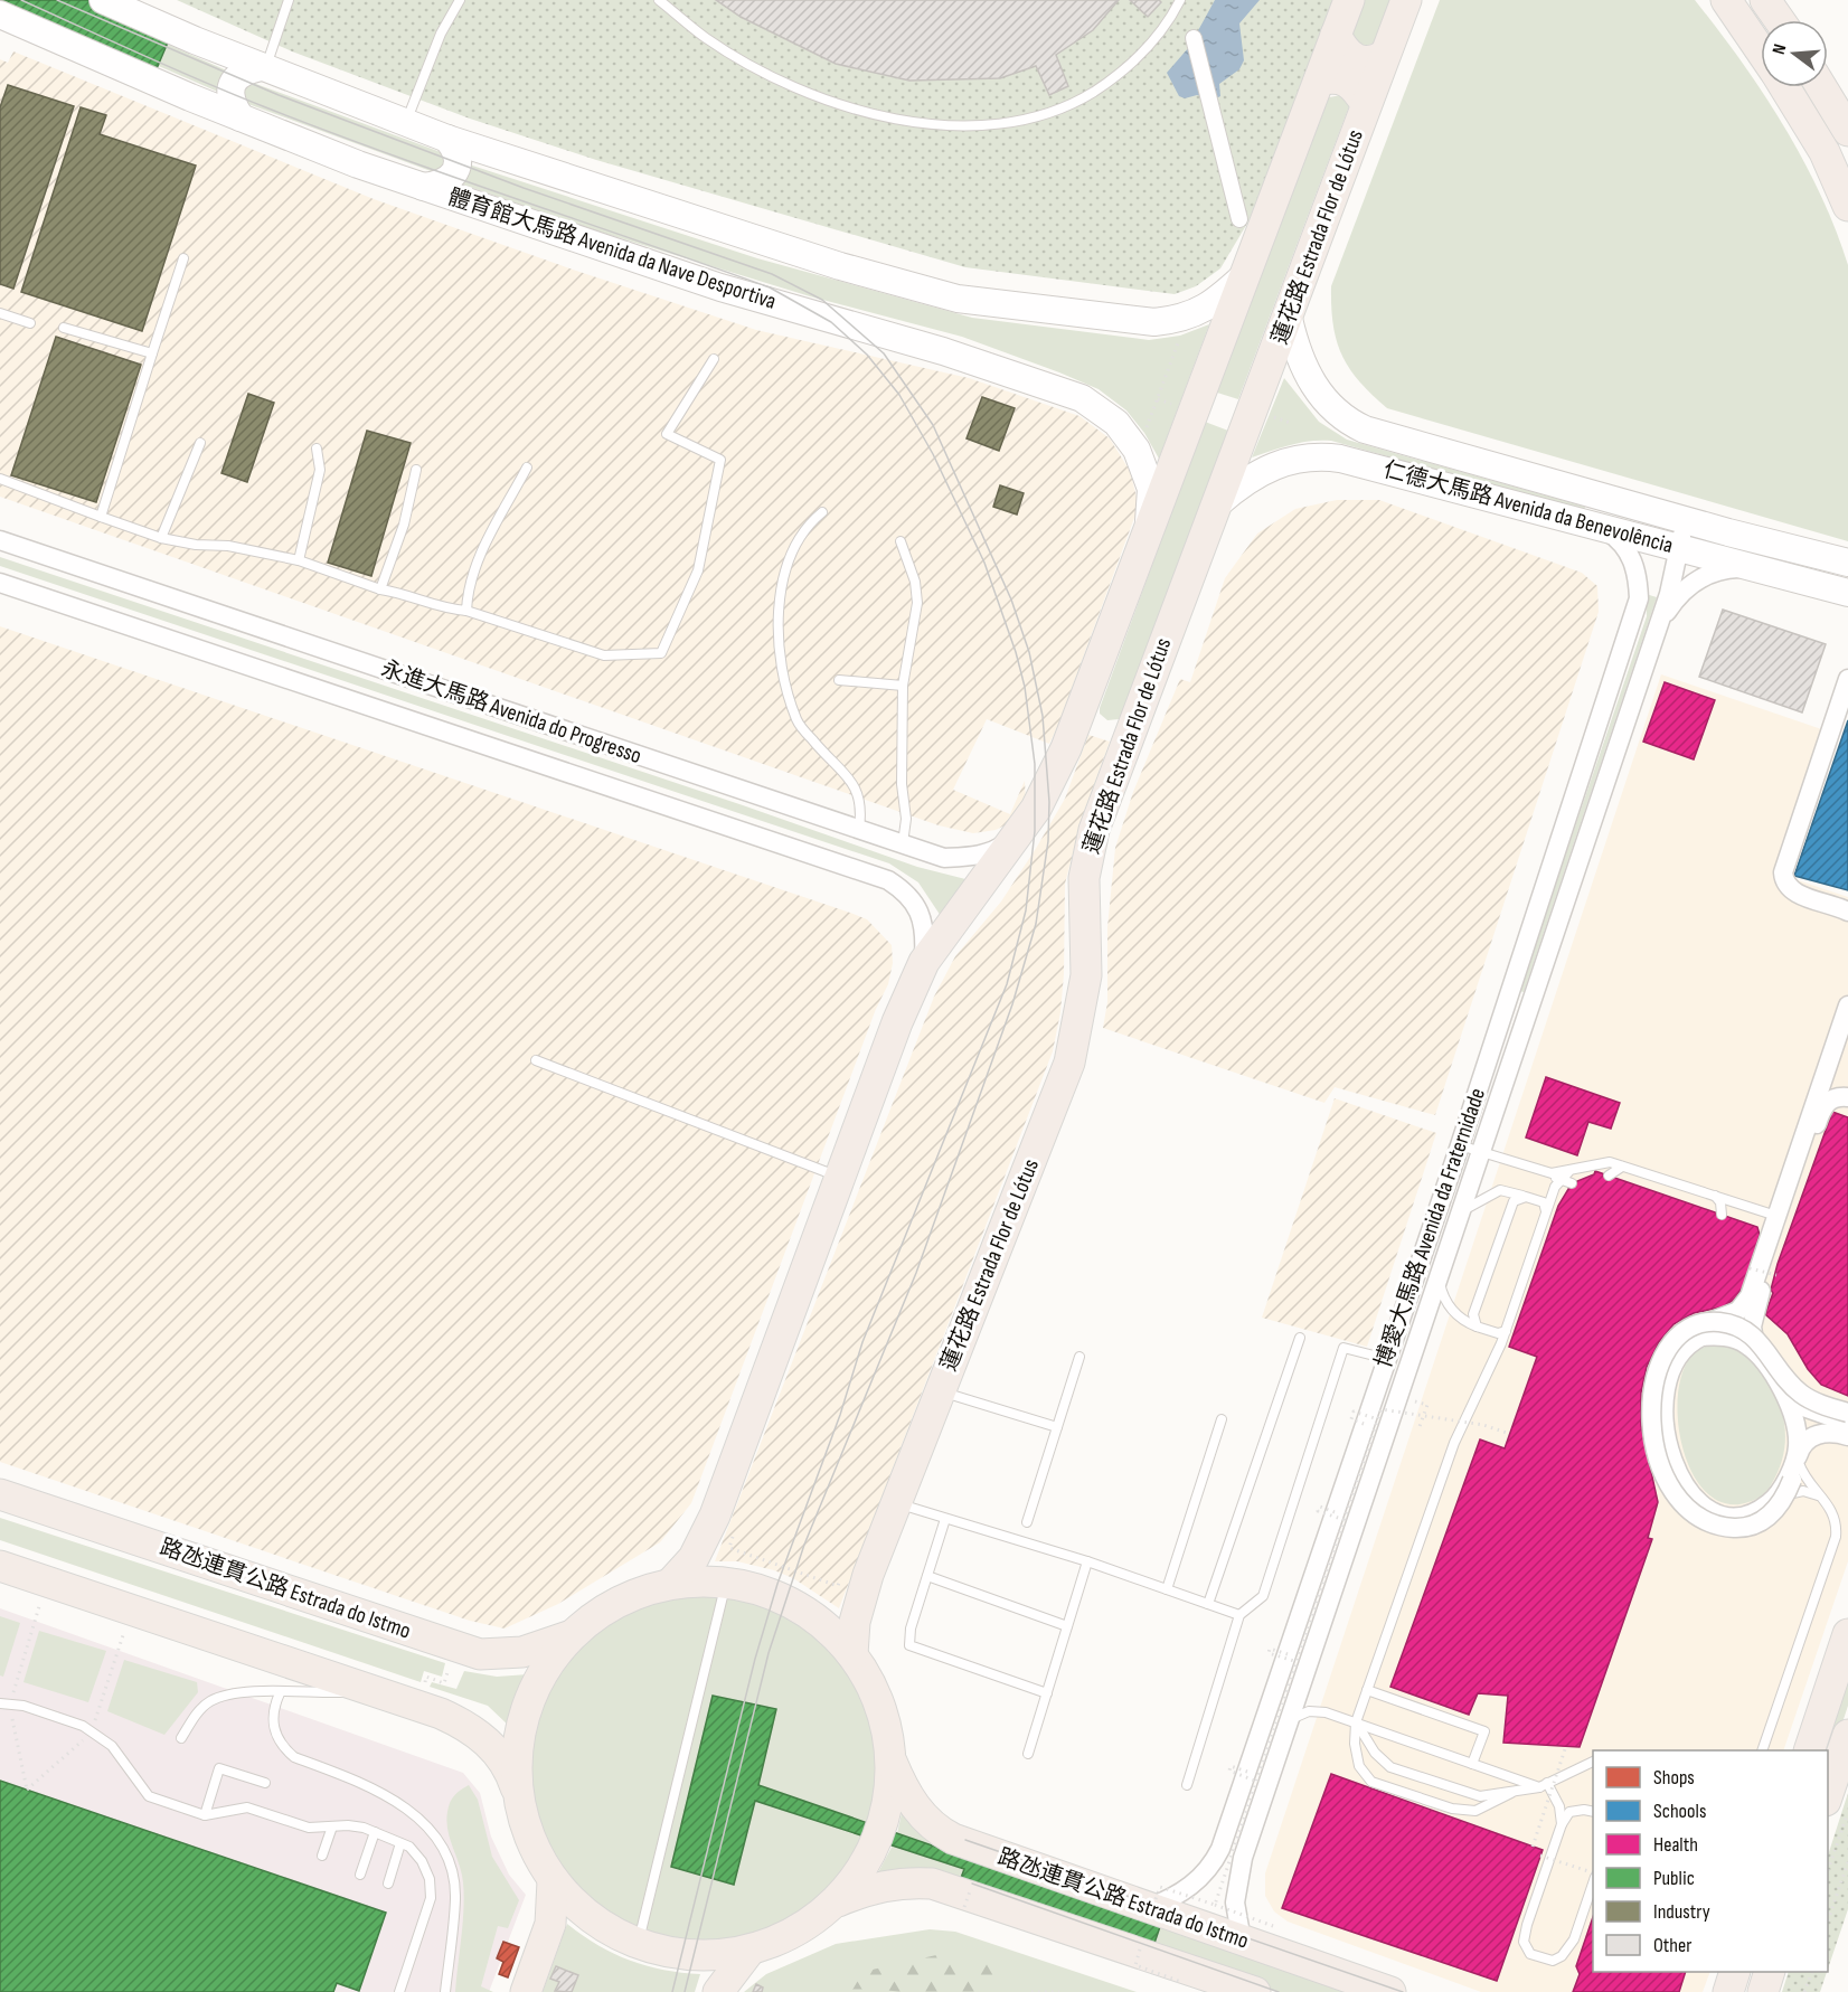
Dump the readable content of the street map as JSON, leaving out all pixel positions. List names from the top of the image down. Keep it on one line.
{"streets":{"main road":["蓮花路 Estrada Flor de Lótus","體育館大馬路 Avenida da Nave Desportiva","仁德大馬路 Avenida da Benevolência","路氹連貫公路 Estrada do Istmo"],"street":["永進大馬路 Avenida do Progresso","博愛大馬路 Avenida da Fraternidade"]},"crossings":[["蓮花路 Estrada Flor de Lótus","仁德大馬路 Avenida da Benevolência"],["仁德大馬路 Avenida da Benevolência","博愛大馬路 Avenida da Fraternidade"],["博愛大馬路 Avenida da Fraternidade","路氹連貫公路 Estrada do Istmo"]],"legend":["Shops","Schools","Health","Public","Industry","Other"],"north":"left"}
